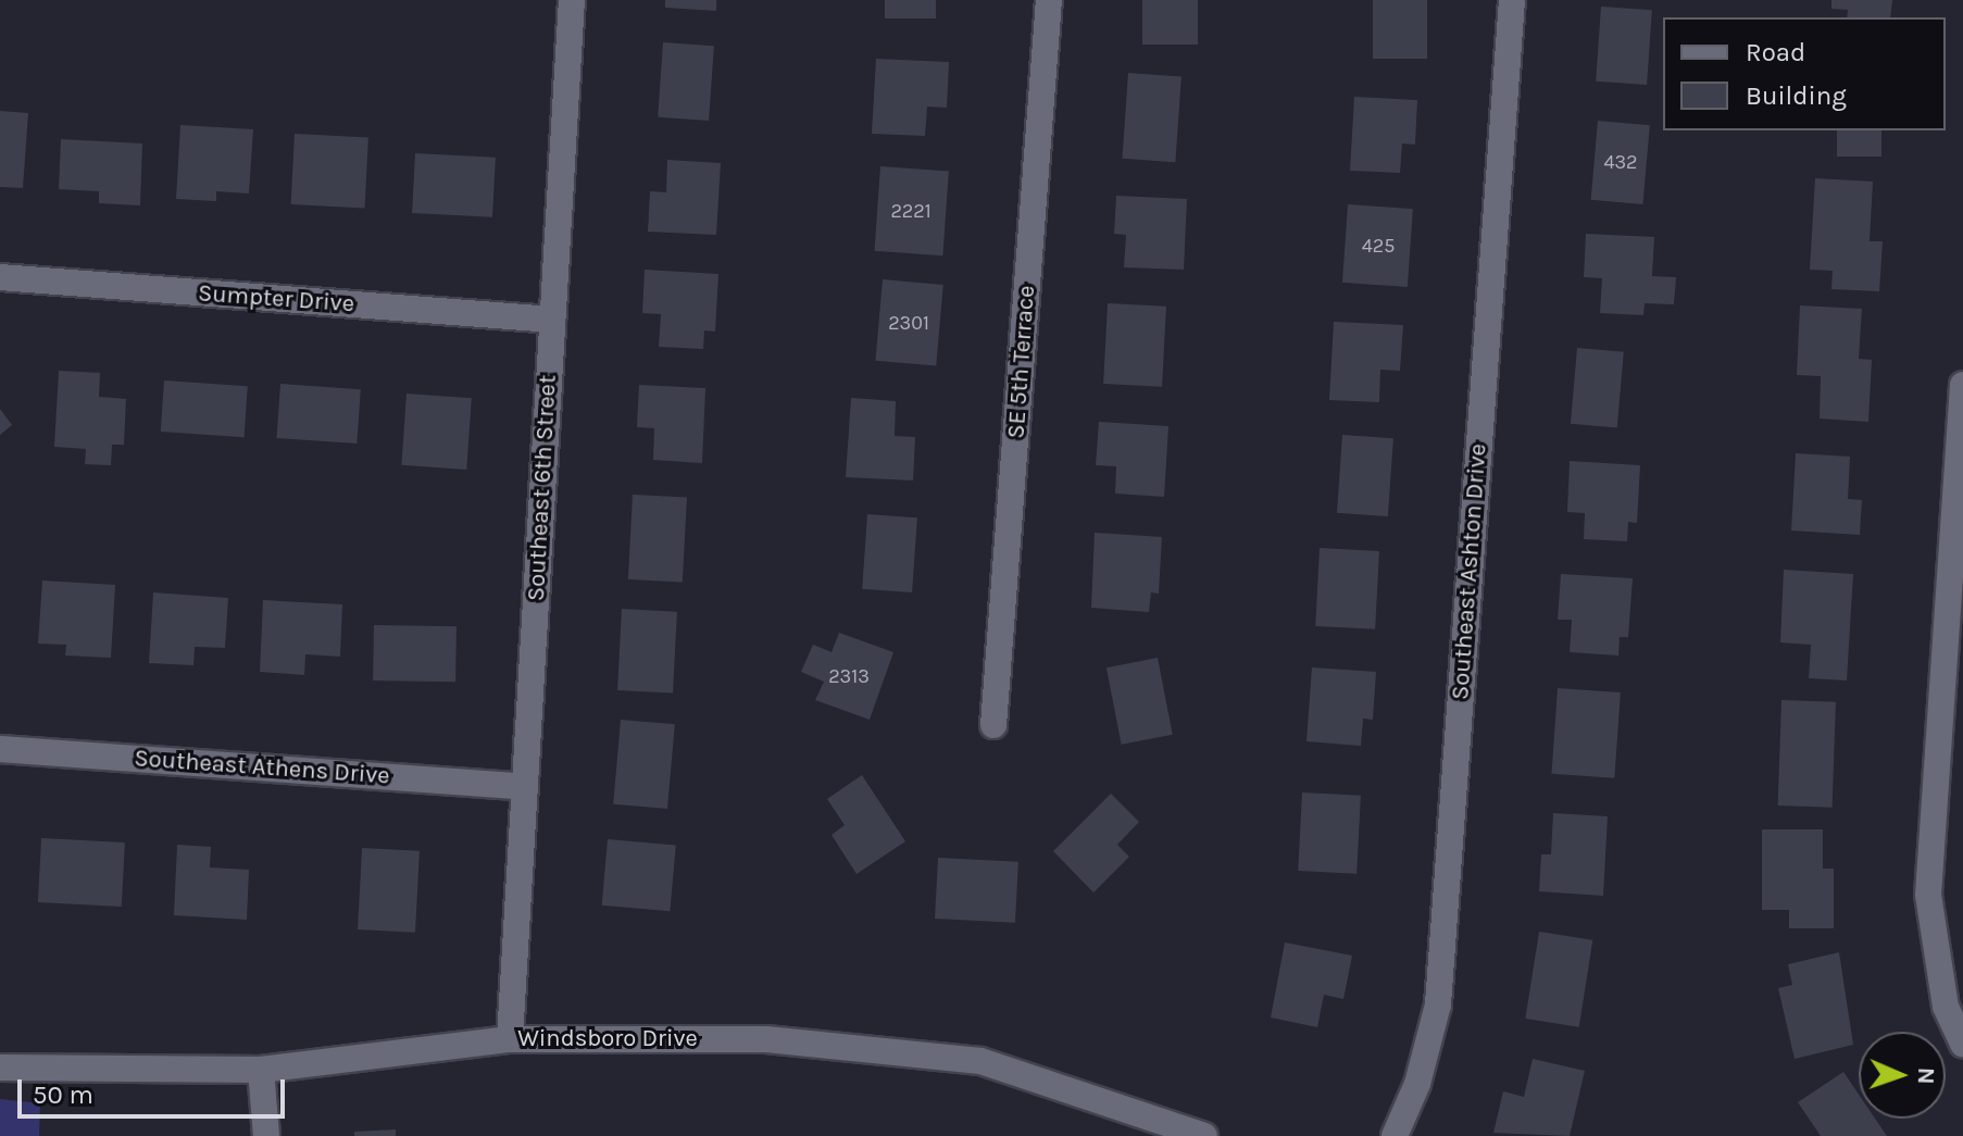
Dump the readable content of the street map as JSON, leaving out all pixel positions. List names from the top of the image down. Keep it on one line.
{"streets":{"street":["Sumpter Drive","SE 5th Terrace","Southeast 6th Street","Southeast Ashton Drive","Southeast Athens Drive","Windsboro Drive"]},"crossings":[["Sumpter Drive","Southeast 6th Street"],["Southeast 6th Street","Southeast Athens Drive"],["Southeast 6th Street","Windsboro Drive"]],"house_numbers":["432","2221","425","2301","2313"],"legend":["Road","Building"],"scale_bar":"50 m","north":"right"}
